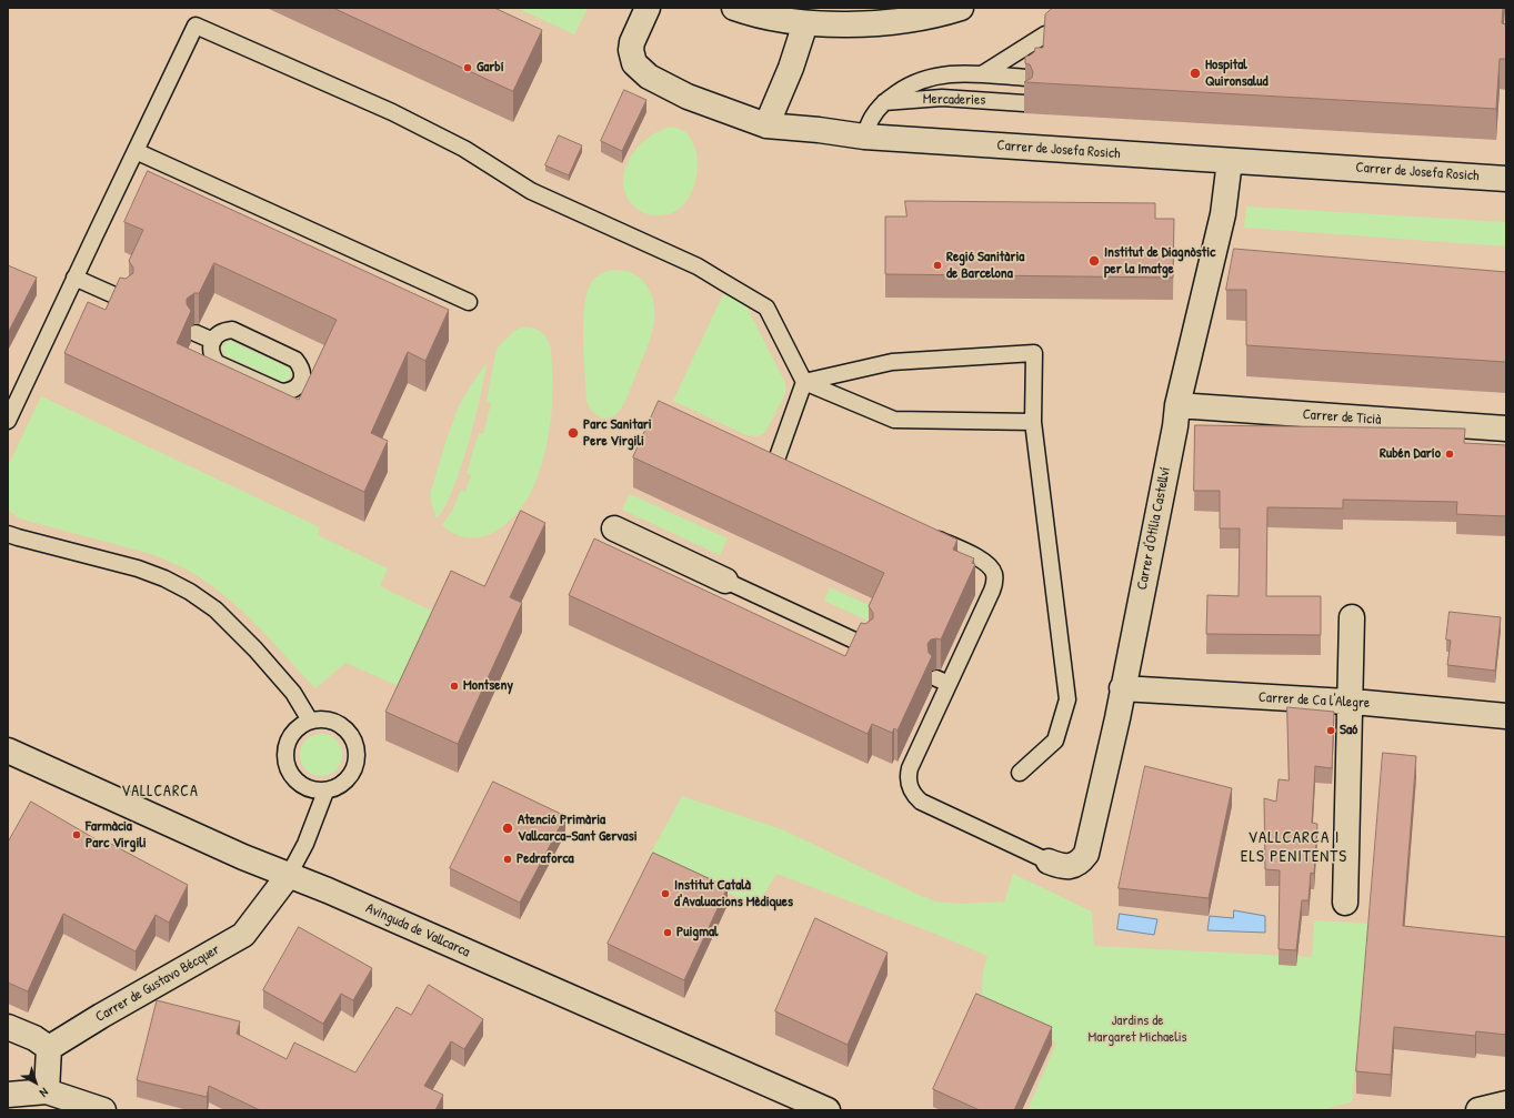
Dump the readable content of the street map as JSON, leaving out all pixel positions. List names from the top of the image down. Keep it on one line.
{"streets":{"street":["Carrer de Josefa Rosich","Carrer de Ticià","Carrer d'Otília Castellví","Carrer de Ca l'Alegre","Avinguda de Vallcarca","Carrer de Gustavo Bécquer"],"lane":["Mercaderies"]},"crossings":[["Carrer de Josefa Rosich","Carrer d'Otília Castellví"],["Carrer de Ticià","Carrer d'Otília Castellví"],["Carrer d'Otília Castellví","Carrer de Ca l'Alegre"],["Avinguda de Vallcarca","Carrer de Gustavo Bécquer"]],"districts":["VALLCARCA","VALLCARCA I ELS PENITENTS"],"parks":["Jardins de Margaret Michaelis"],"places":["Garbí","Hospital Quironsalud","Institut de Diagnòstic per la Imatge","Regió Sanitària de Barcelona","Parc Sanitari Pere Virgili","Rubén Darío","Montseny","Saó","Atenció Primària Vallcarca-Sant Gervasi","Farmàcia Parc Virgili","Pedraforca","Institut Català d'Avaluacions Mèdiques","Puigmal"],"north":"bottom right"}
